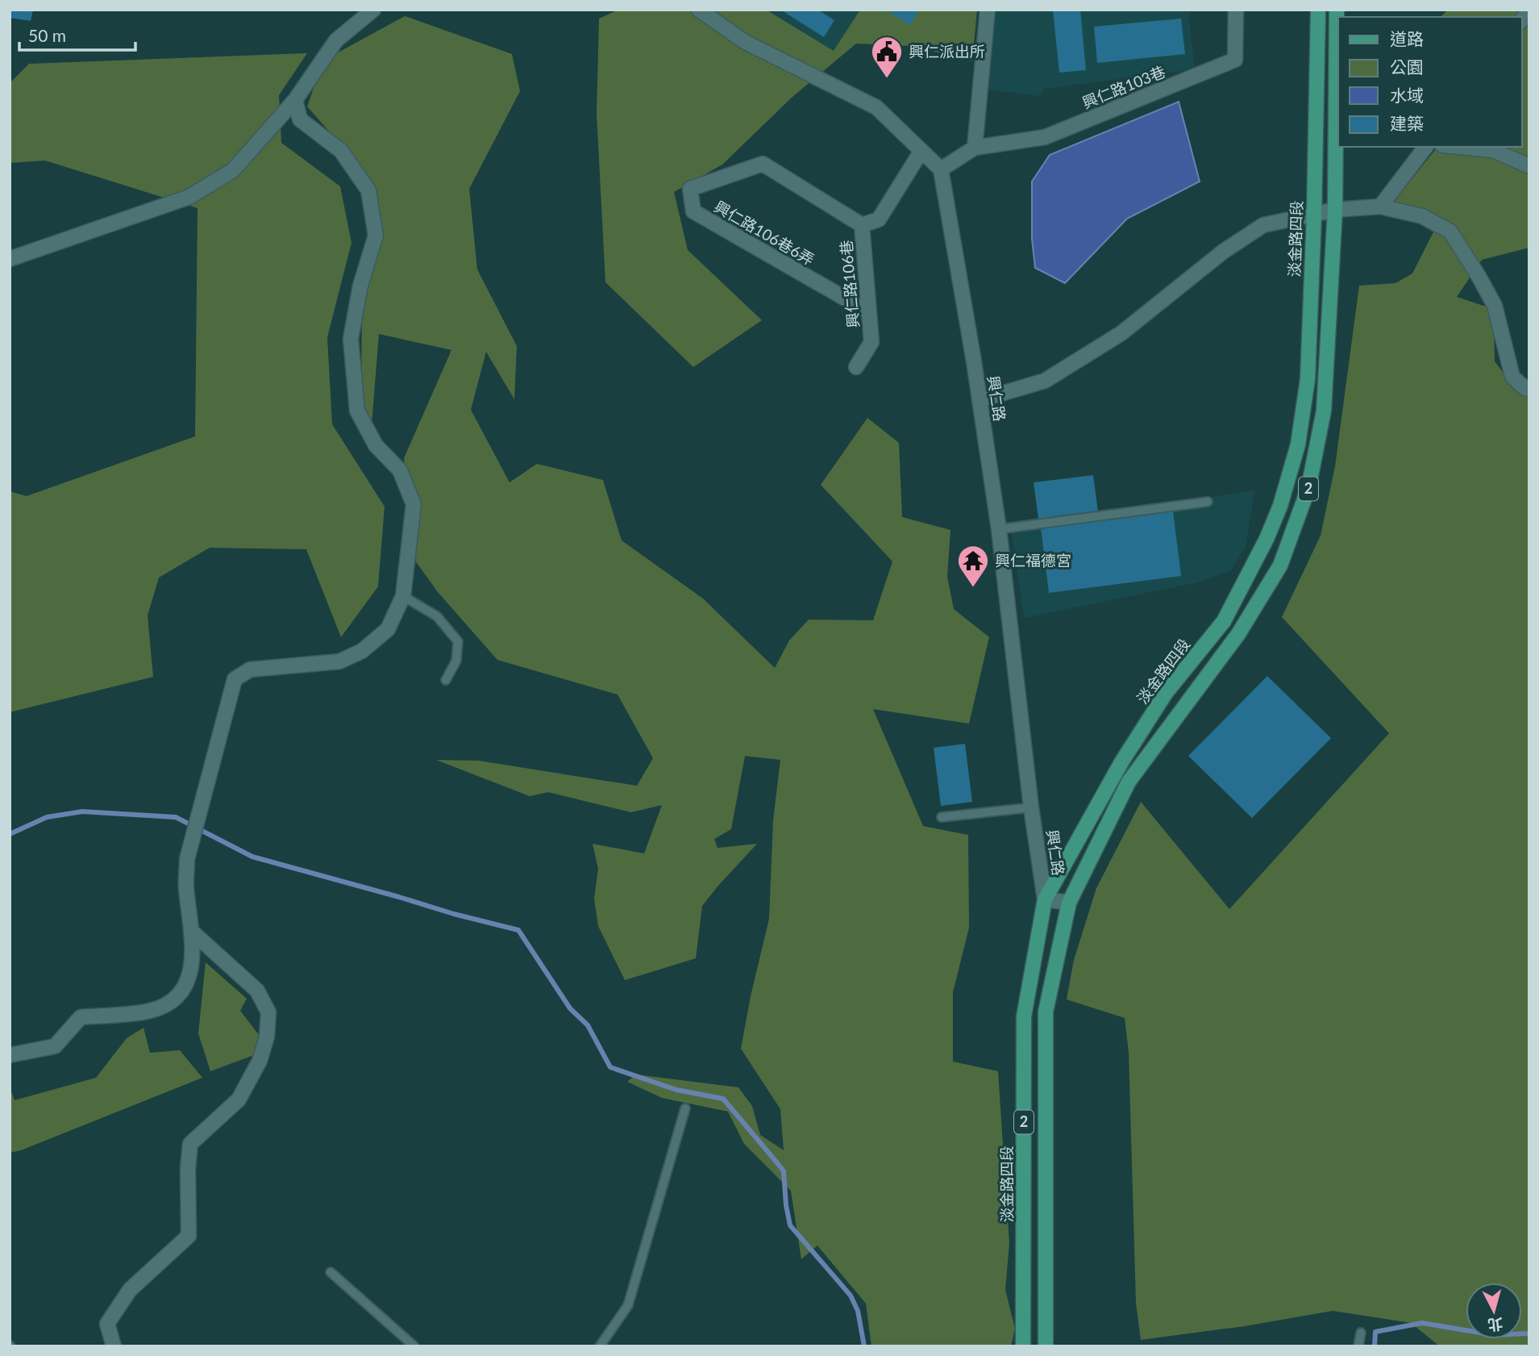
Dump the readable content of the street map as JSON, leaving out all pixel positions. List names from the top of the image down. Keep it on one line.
{"streets":{"main road":["淡金路四段","2"],"street":["興仁路103巷","興仁路106巷6弄","興仁路106巷","興仁路"]},"crossings":[["興仁路106巷6弄","興仁路106巷"],["淡金路四段","興仁路"]],"places":{"public building":["興仁派出所"],"temple":["興仁福德宮"]},"legend":["道路","公園","水域","建築"],"scale_bar":"50 m","north":"bottom"}
